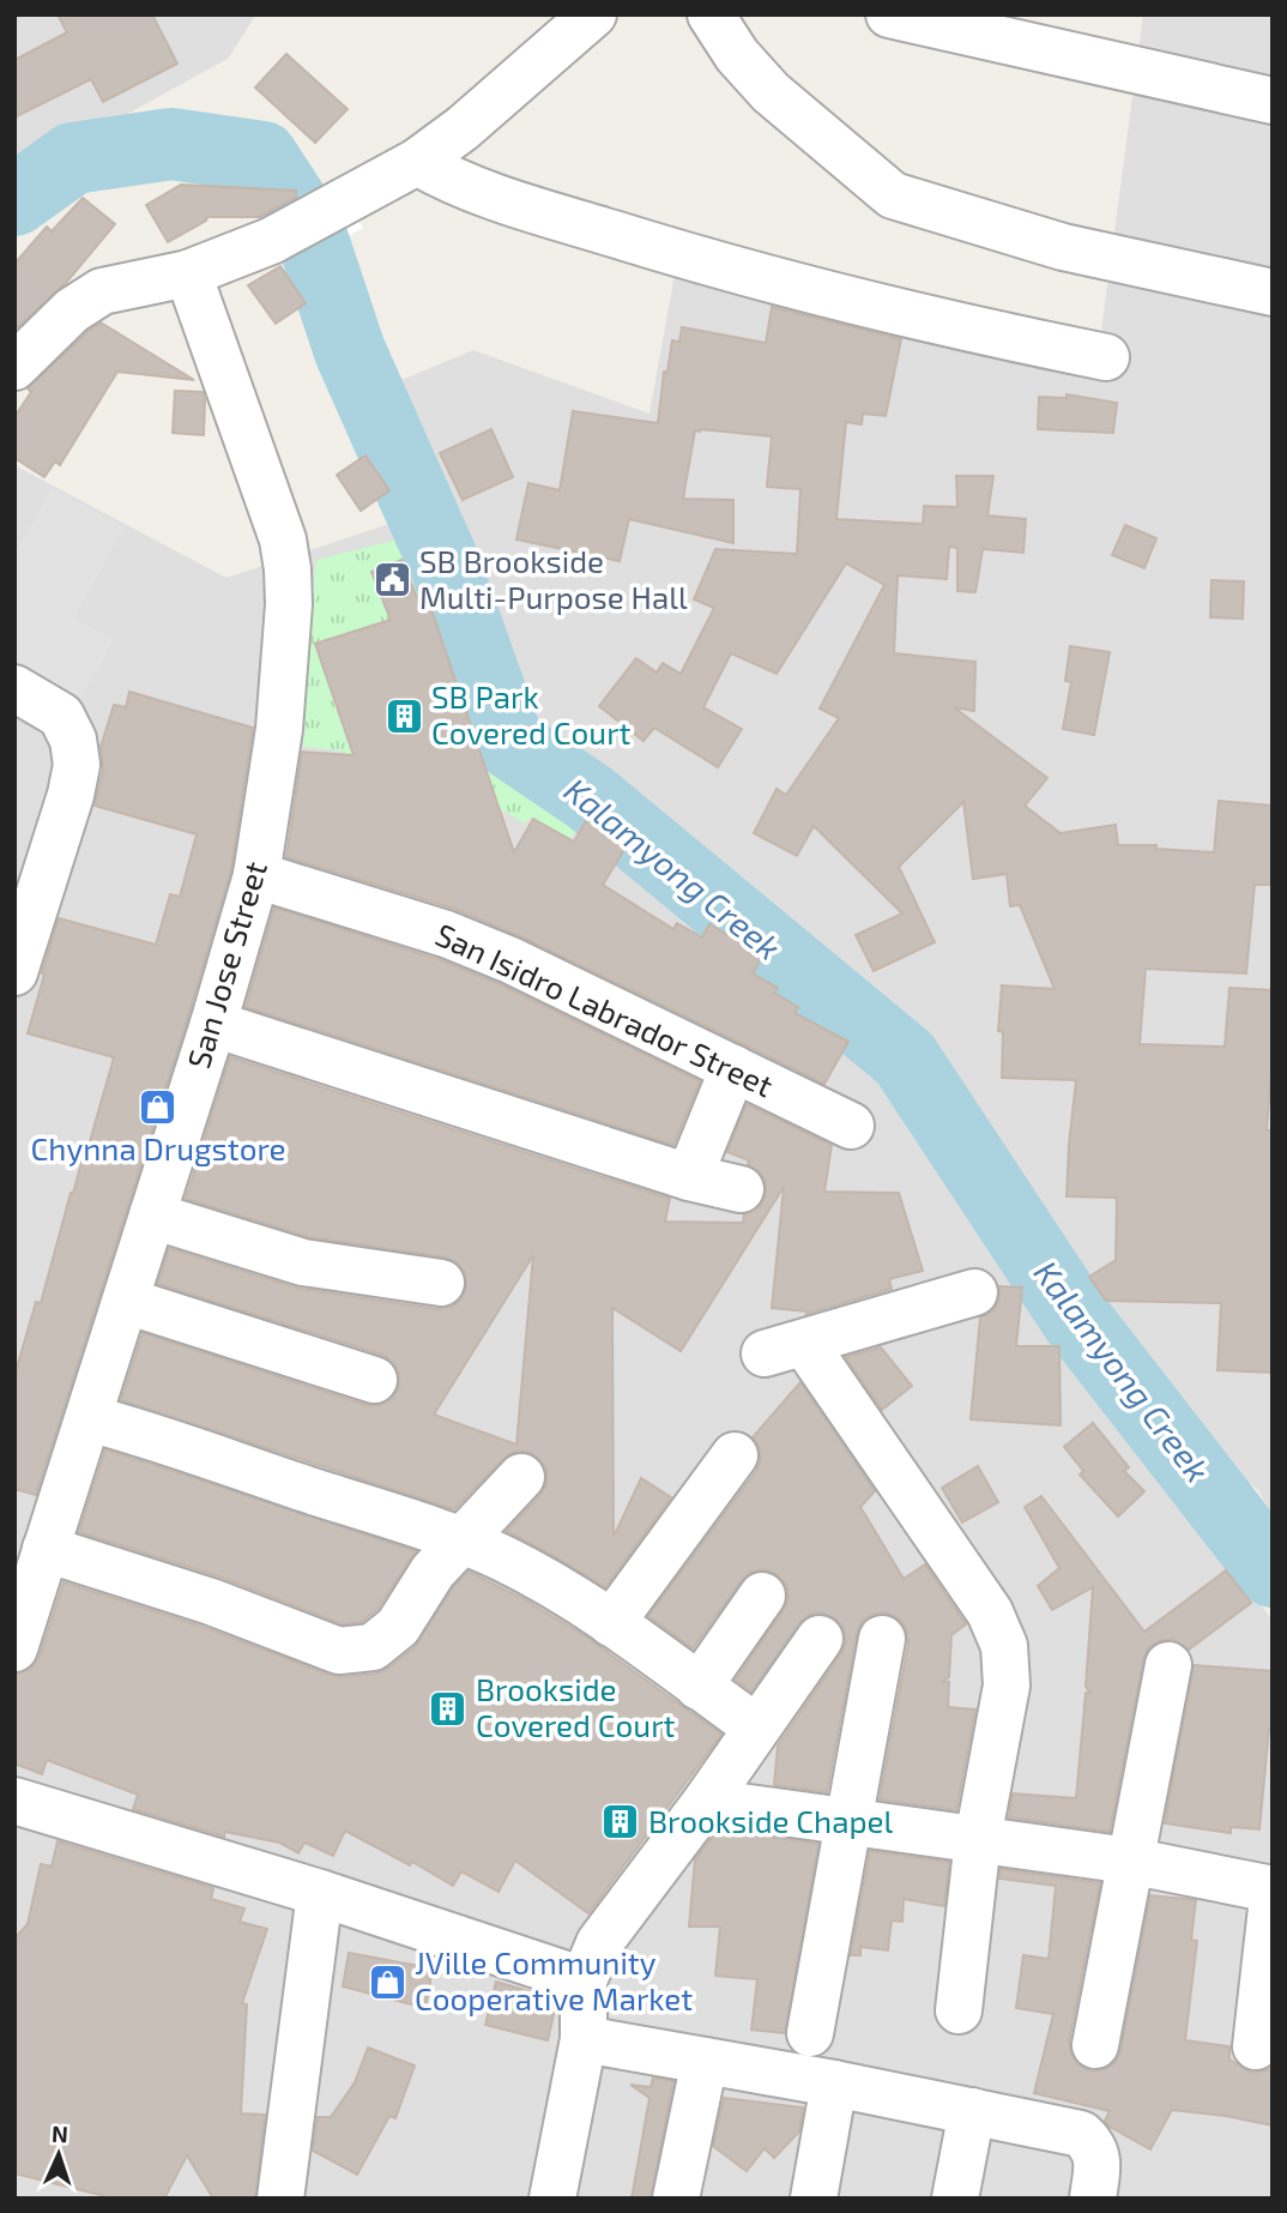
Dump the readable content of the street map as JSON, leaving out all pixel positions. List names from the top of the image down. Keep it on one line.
{"streets":{"street":["San Jose Street","San Isidro Labrador Street"]},"crossings":[["San Jose Street","San Isidro Labrador Street"]],"water":["Kalamyong Creek"],"places":{"public building":["SB Brookside Multi-Purpose Hall"],"building":["SB Park Covered Court","Brookside Covered Court","Brookside Chapel"],"shop":["Chynna Drugstore","JVille Community Cooperative Market"]},"north":"top"}
